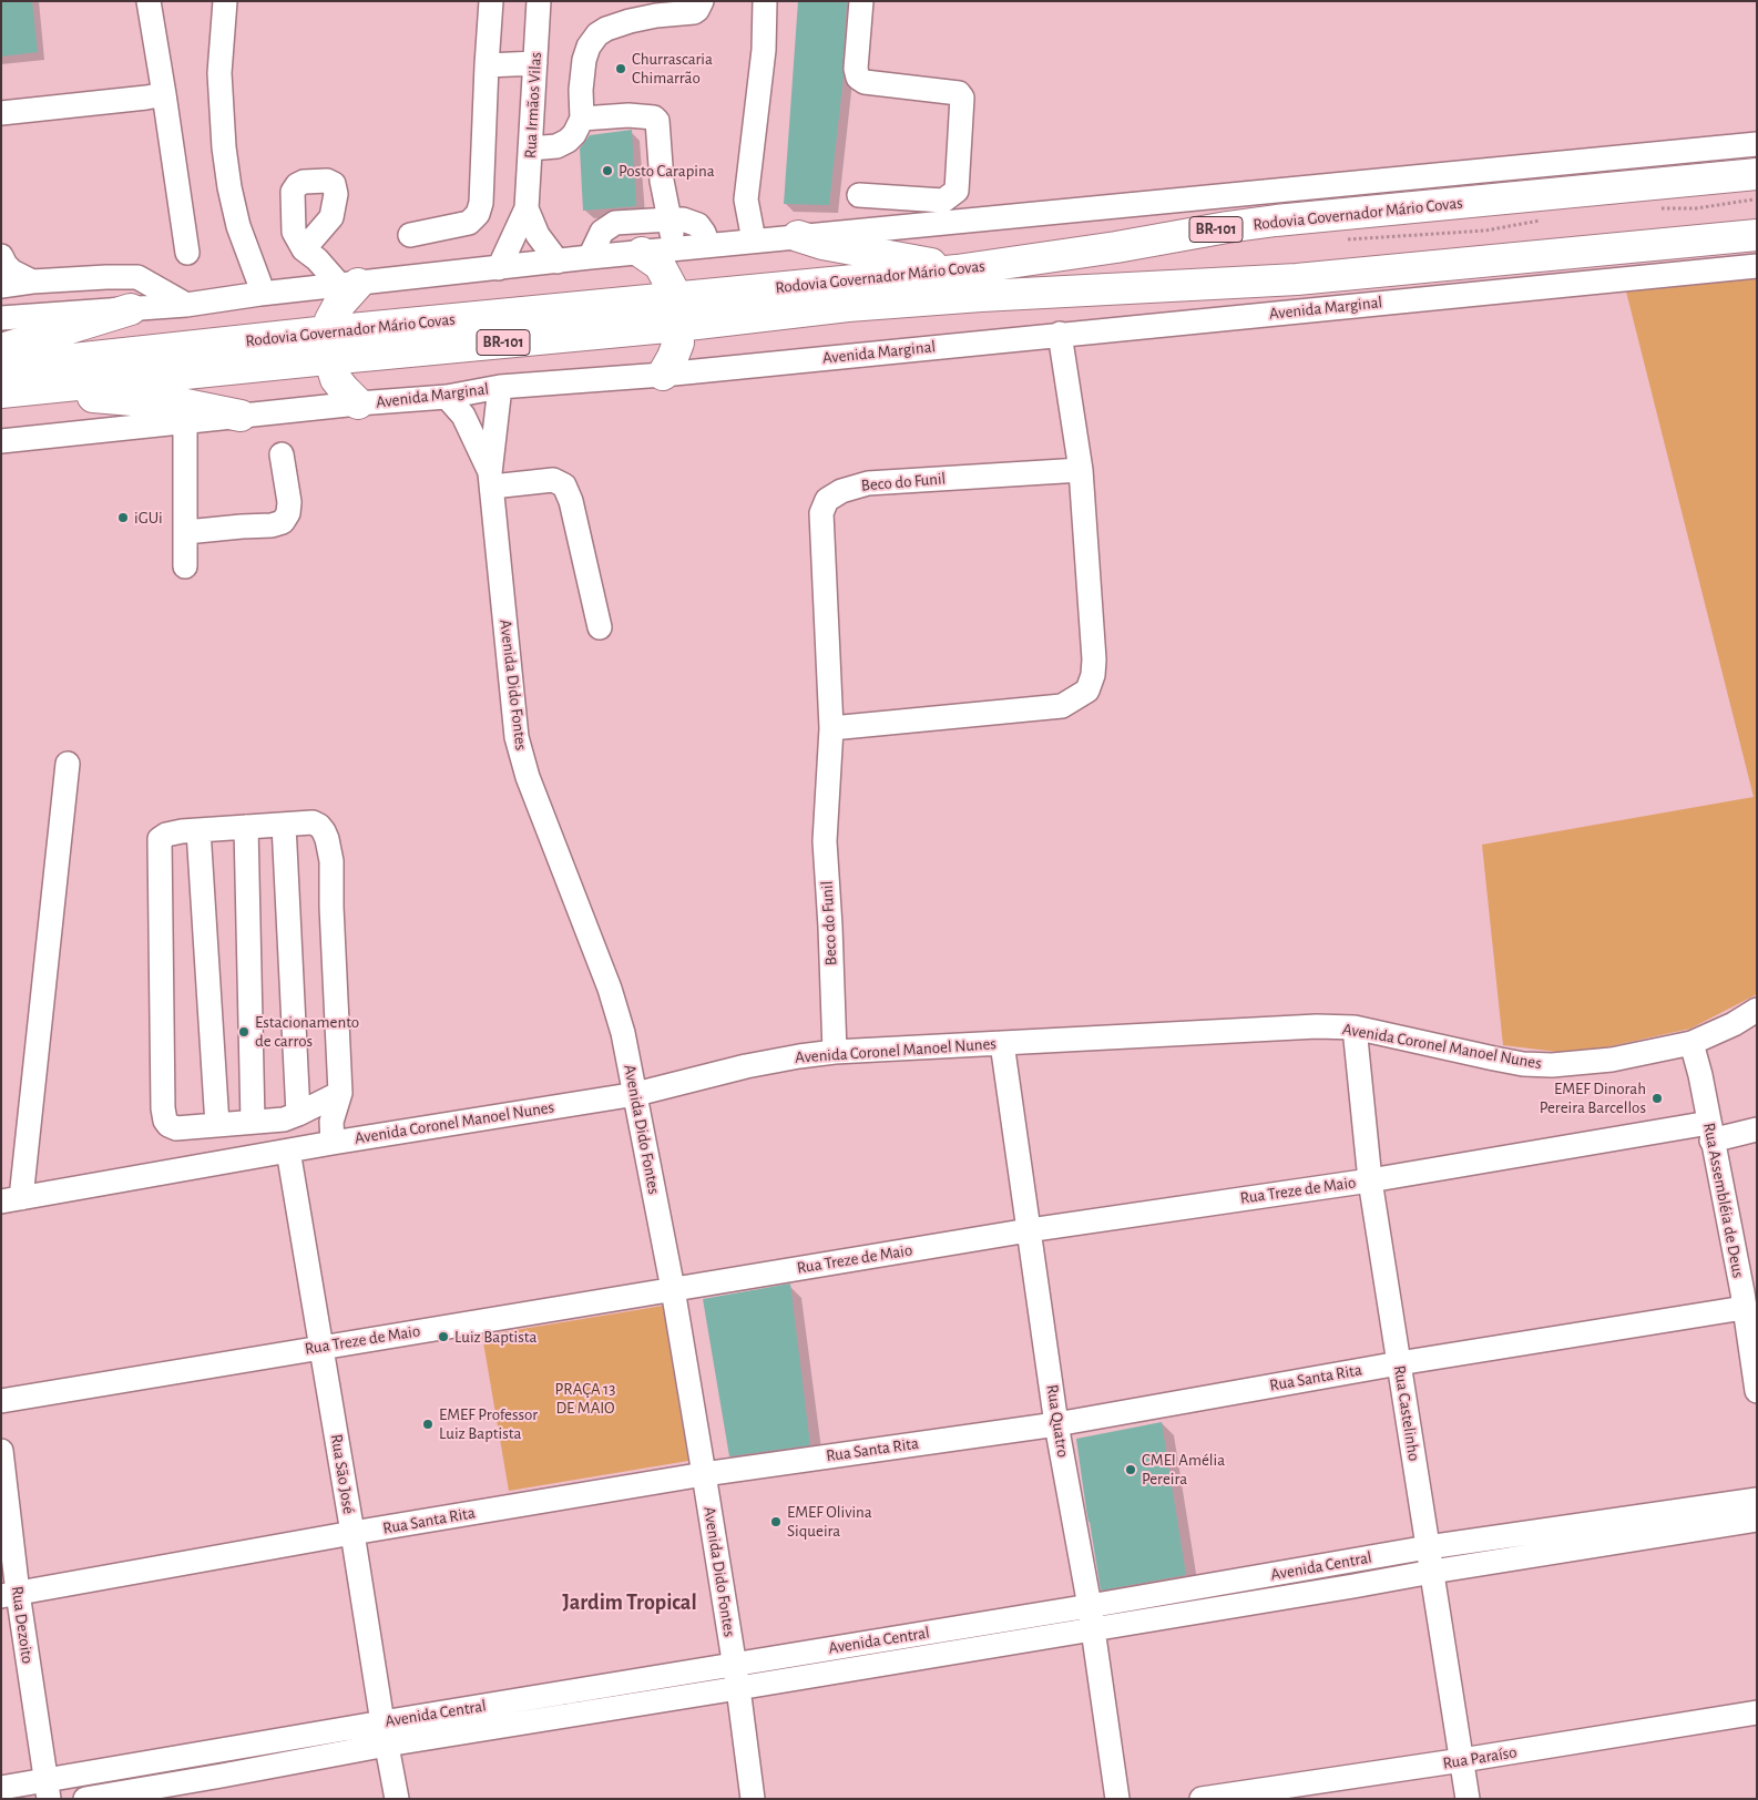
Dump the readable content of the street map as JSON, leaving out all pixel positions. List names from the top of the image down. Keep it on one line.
{"streets":{"main road":["Rodovia Governador Mário Covas","BR-101"],"street":["Rua Irmãos Vilas","Avenida Marginal","Beco do Funil","Avenida Dido Fontes","Avenida Coronel Manoel Nunes","Rua Treze de Maio","Rua Assembléia de Deus","Rua Santa Rita","Rua Castelinho","Rua Quatro","Rua São José","Avenida Central","Rua Dezoito","Rua Paraíso"]},"crossings":[["Avenida Marginal","Avenida Dido Fontes"],["Beco do Funil","Avenida Coronel Manoel Nunes"],["Avenida Dido Fontes","Avenida Coronel Manoel Nunes"],["Avenida Dido Fontes","Rua Treze de Maio"],["Avenida Dido Fontes","Rua Santa Rita"],["Avenida Dido Fontes","Avenida Central"],["Avenida Coronel Manoel Nunes","Rua Assembléia de Deus"],["Avenida Coronel Manoel Nunes","Rua Castelinho"],["Avenida Coronel Manoel Nunes","Rua Quatro"],["Avenida Coronel Manoel Nunes","Rua São José"],["Rua Treze de Maio","Rua Assembléia de Deus"],["Rua Treze de Maio","Rua Castelinho"],["Rua Treze de Maio","Rua Quatro"],["Rua Treze de Maio","Rua São José"],["Rua Assembléia de Deus","Rua Santa Rita"],["Rua Santa Rita","Rua Castelinho"],["Rua Santa Rita","Rua Quatro"],["Rua Santa Rita","Rua São José"],["Rua Santa Rita","Rua Dezoito"],["Rua Castelinho","Avenida Central"],["Rua Castelinho","Rua Paraíso"],["Rua Quatro","Avenida Central"],["Rua São José","Avenida Central"],["Avenida Central","Rua Dezoito"]],"districts":["Jardim Tropical"],"parks":["PRAÇA 13 DE MAIO"],"places":["Churrascaria Chimarrão","Posto Carapina","iGUi","Estacionamento de carros","EMEF Dinorah Pereira Barcellos","Luiz Baptista","EMEF Professor Luiz Baptista","CMEI Amélia Pereira","EMEF Olivina Siqueira"]}
